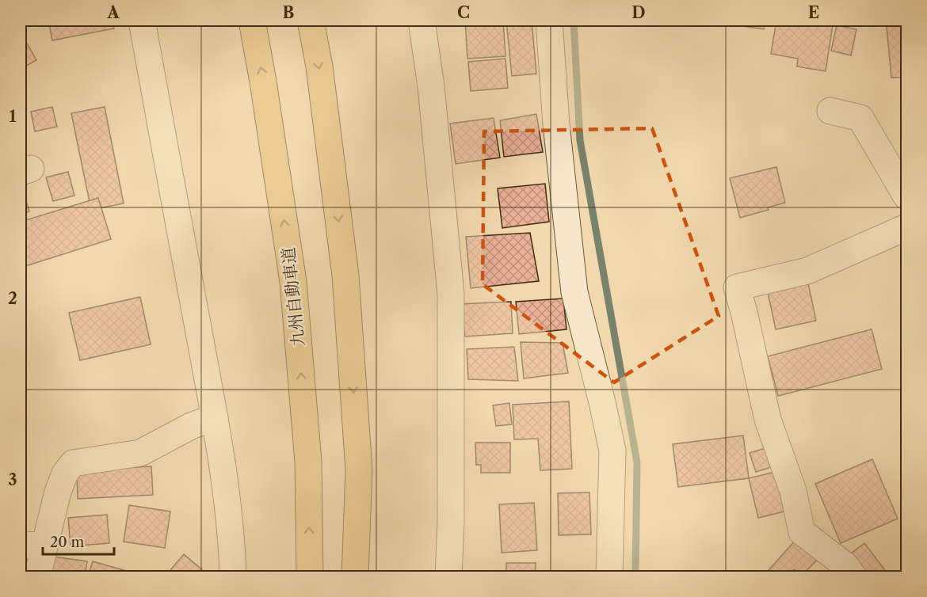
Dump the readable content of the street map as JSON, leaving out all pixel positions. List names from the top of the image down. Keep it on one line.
{"streets":{"highway":["九州自動車道"]},"scale_bar":"20 m","grid":{"columns":["A","B","C","D","E"],"rows":["1","2","3"]}}
